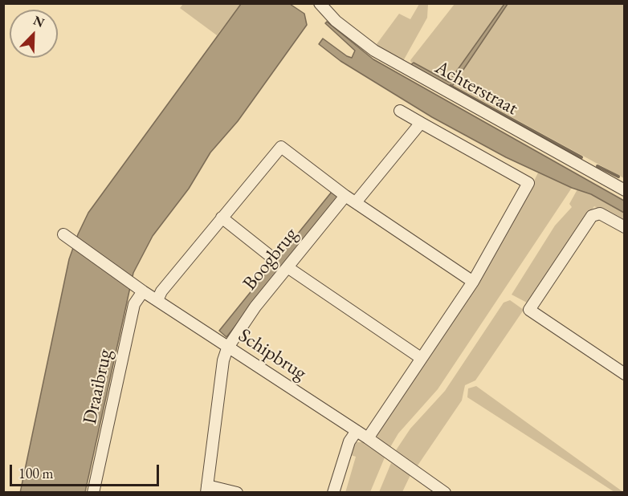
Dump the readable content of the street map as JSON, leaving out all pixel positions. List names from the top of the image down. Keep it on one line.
{"streets":{"street":["Achterstraat","Boogbrug","Schipbrug","Draaibrug"]},"crossings":[["Boogbrug","Schipbrug"],["Schipbrug","Draaibrug"]],"scale_bar":"100 m","north":"top right"}
